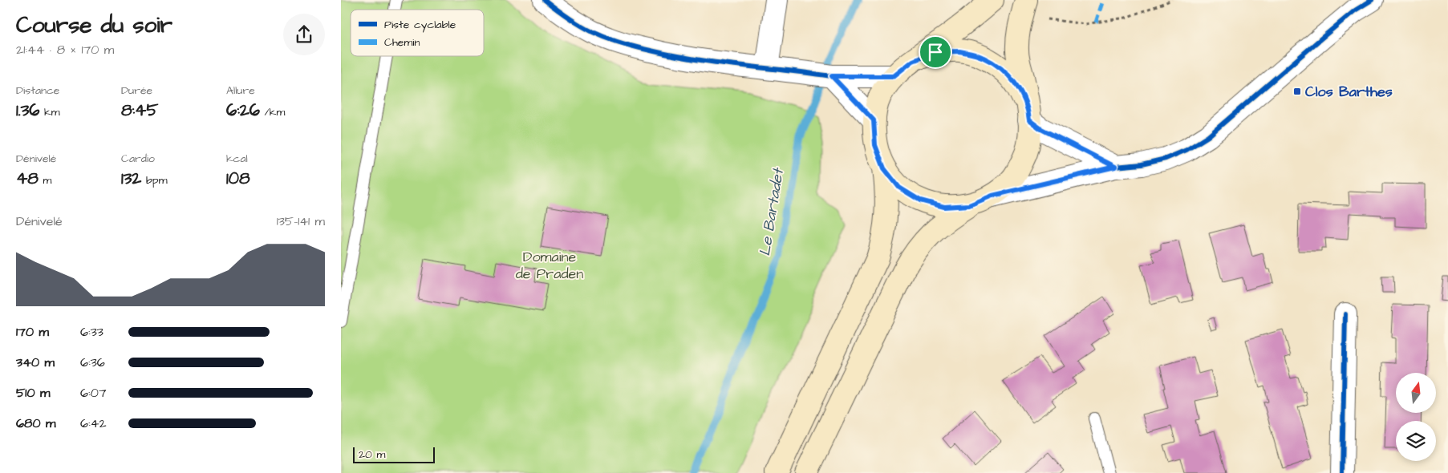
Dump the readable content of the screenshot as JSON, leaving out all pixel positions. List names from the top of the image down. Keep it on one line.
{"water":["Le Bartadet"],"parks":["Domaine de Praden"],"places":{"transit":["Clos Barthes"]},"legend":["Piste cyclable","Chemin"],"scale_bar":"20 m","north":"top","page":{"heading":["Course du soir","21:44 · 8 × 170 m"],"stats":[["Distance","1.36 km"],["Durée","8:45"],["Allure","6:26 /km"],["Dénivelé","48 m"],["Cardio","132 bpm"],["kcal","108"]],"chart":["Dénivelé","135–141 m"],"list":[{"name":"170 m","note":"6:33"},{"name":"340 m","note":"6:36"},{"name":"510 m","note":"6:07"},{"name":"680 m","note":"6:42"}],"scale":"20 m"}}
